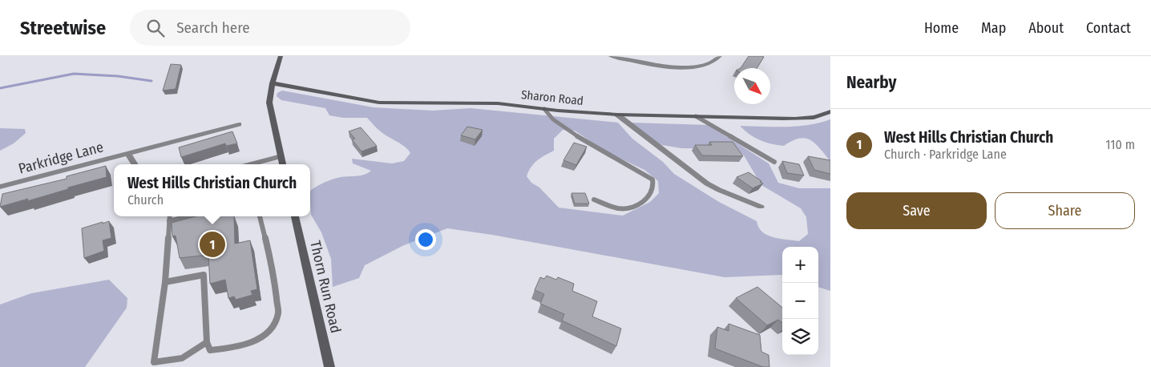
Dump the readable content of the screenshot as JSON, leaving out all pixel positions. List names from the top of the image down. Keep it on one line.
{"streets":{"street":["Sharon Road","Parkridge Lane","Thorn Run Road"]},"north":"bottom right","page":{"header":"Streetwise","search":"Search here","nav":["Home","Map","About","Contact"],"heading":"Nearby","list":[{"mark":"1","name":"West Hills Christian Church","note":"Church · Parkridge Lane","value":"110 m"}],"popup":["West Hills Christian Church","Church"],"buttons":["Save","Share"],"pins":"1","map_buttons":["+","−"]}}
